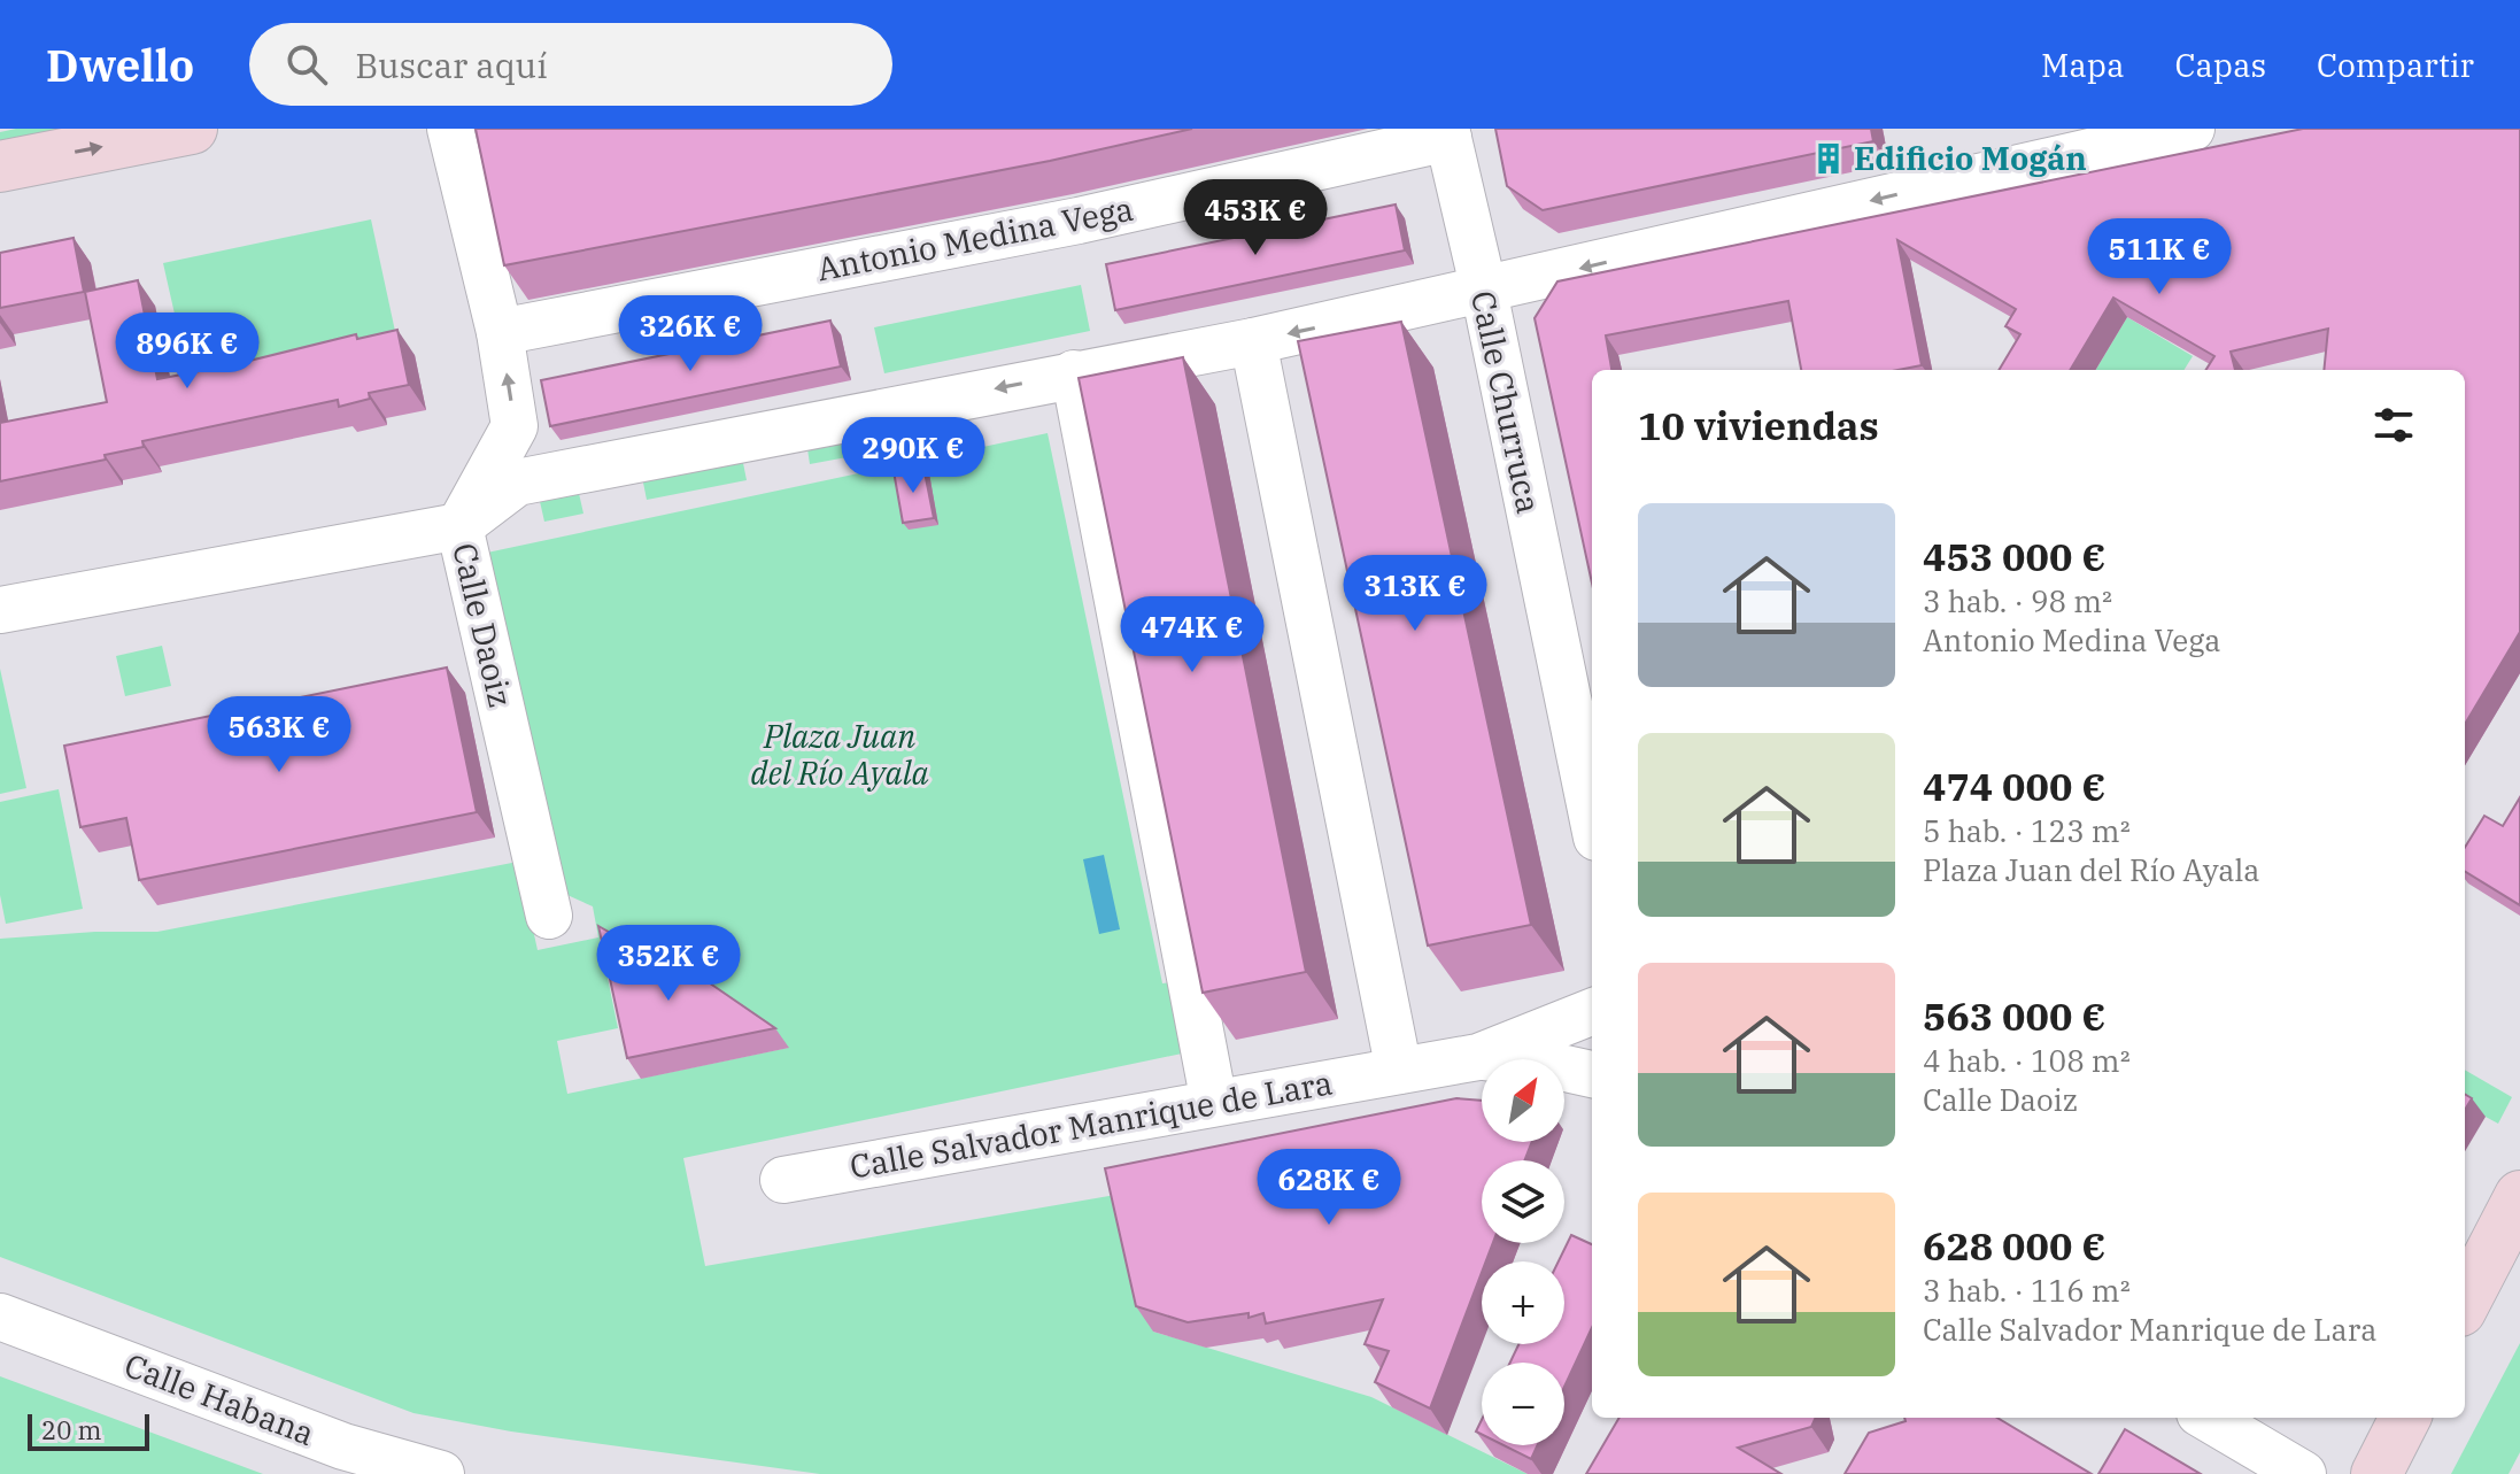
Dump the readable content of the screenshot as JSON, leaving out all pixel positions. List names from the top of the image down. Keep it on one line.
{"streets":{"street":["Antonio Medina Vega","Calle Churruca","Calle Daoiz","Calle Salvador Manrique de Lara","Calle Habana"]},"crossings":[["Antonio Medina Vega","Calle Churruca"],["Antonio Medina Vega","Calle Daoiz"]],"parks":["Plaza Juan del Río Ayala"],"places":{"building":["Edificio Mogán"]},"scale_bar":"20 m","north":"top right","page":{"header":"Dwello","search":"Buscar aquí","nav":["Mapa","Capas","Compartir"],"price":["453K €","511K €","326K €","896K €","290K €","313K €","474K €","563K €","352K €","628K €"],"heading":"10 viviendas","list":[{"name":"453 000 €","note":"3 hab. · 98 m² · Antonio Medina Vega"},{"name":"474 000 €","note":"5 hab. · 123 m² · Plaza Juan del Río Ayala"},{"name":"563 000 €","note":"4 hab. · 108 m² · Calle Daoiz"},{"name":"628 000 €","note":"3 hab. · 116 m² · Calle Salvador Manrique de Lara"}],"map_buttons":["+","−"],"scale":"20 m"}}
